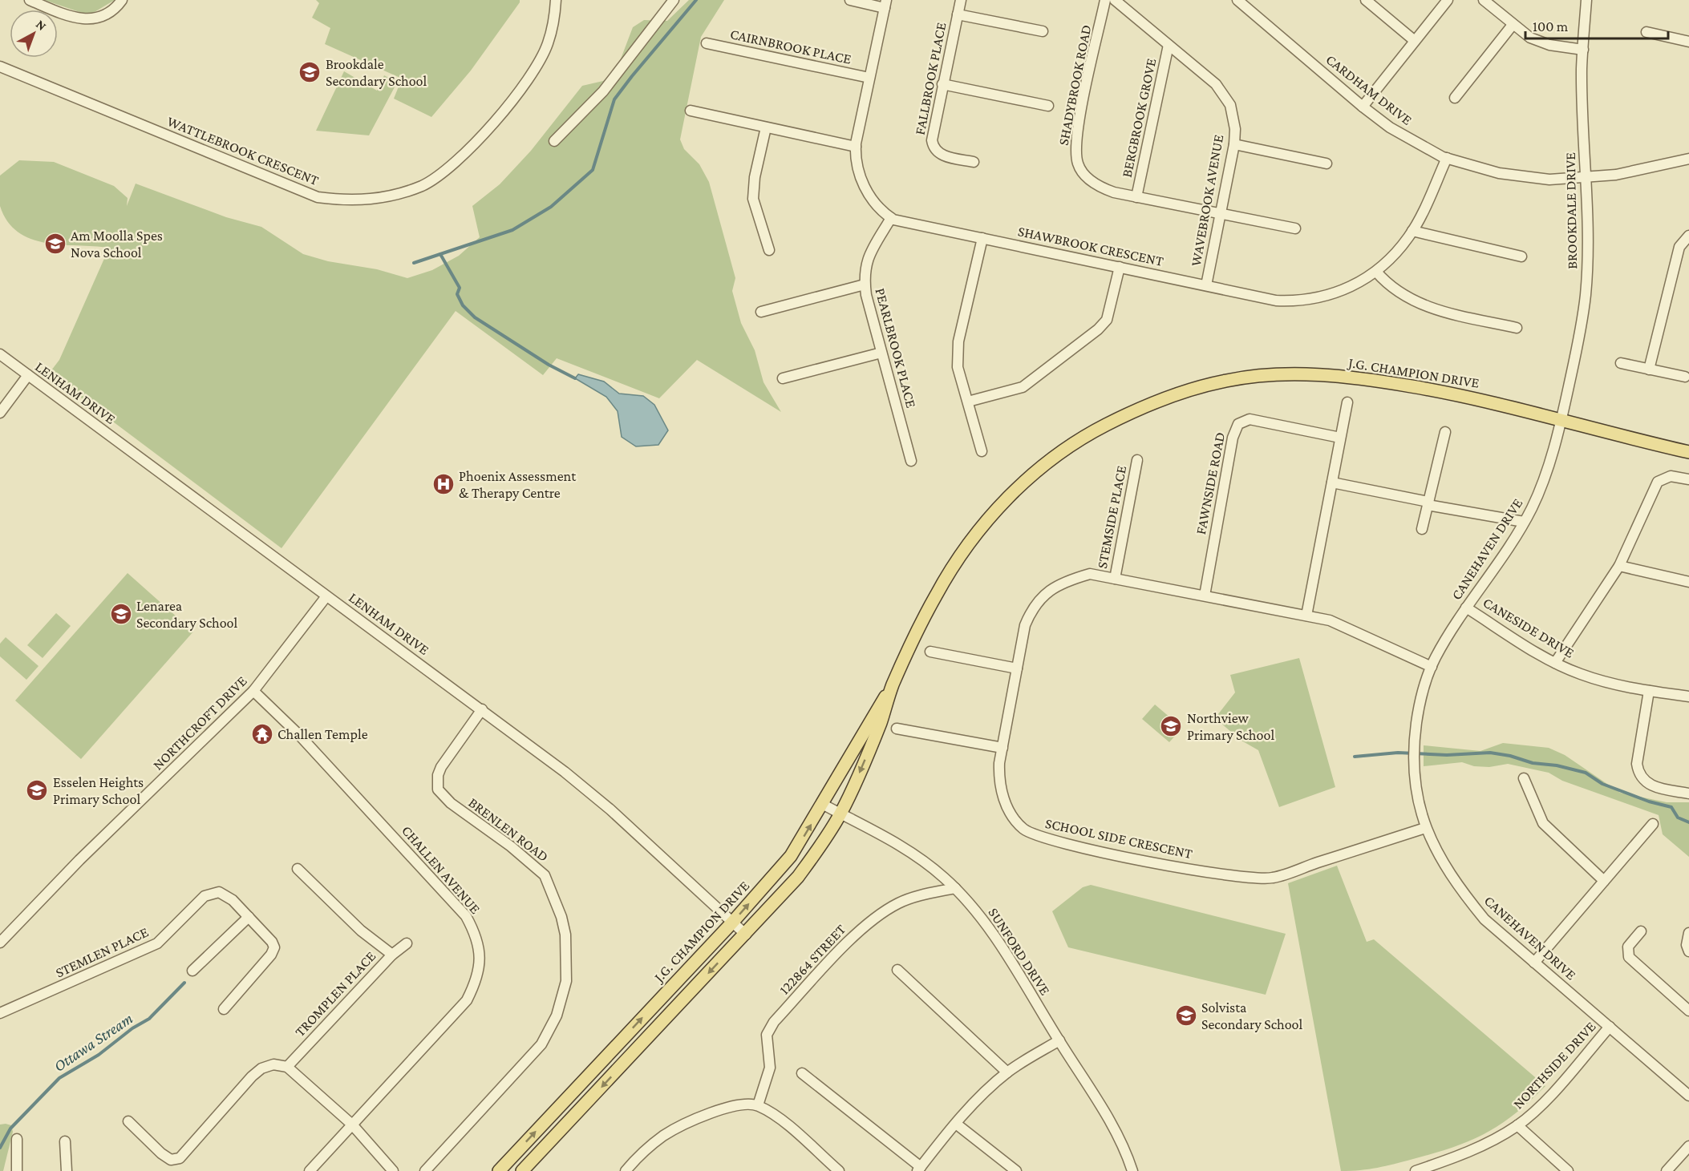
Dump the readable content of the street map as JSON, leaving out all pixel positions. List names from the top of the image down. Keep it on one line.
{"streets":{"main road":["J.G. CHAMPION DRIVE"],"street":["CAIRNBROOK PLACE","FALLBROOK PLACE","SHADYBROOK ROAD","CARDHAM DRIVE","BERGBROOK GROVE","WATTLEBROOK CRESCENT","WAVEBROOK AVENUE","BROOKDALE DRIVE","SHAWBROOK CRESCENT","PEARLBROOK PLACE","LENHAM DRIVE","FAWNSIDE ROAD","STEMSIDE PLACE","CANEHAVEN DRIVE","CANESIDE DRIVE","NORTHCROFT DRIVE","BRENLEN ROAD","SCHOOL SIDE CRESCENT","CHALLEN AVENUE","SUNFORD DRIVE","STEMLEN PLACE","122864 STREET","TROMPLEN PLACE","NORTHSIDE DRIVE"]},"crossings":[["SHADYBROOK ROAD","BERGBROOK GROVE"],["SHADYBROOK ROAD","WAVEBROOK AVENUE"],["CARDHAM DRIVE","BROOKDALE DRIVE"],["CARDHAM DRIVE","SHAWBROOK CRESCENT"],["BERGBROOK GROVE","WAVEBROOK AVENUE"],["WAVEBROOK AVENUE","SHAWBROOK CRESCENT"],["BROOKDALE DRIVE","J.G. CHAMPION DRIVE"],["BROOKDALE DRIVE","CANEHAVEN DRIVE"],["SHAWBROOK CRESCENT","PEARLBROOK PLACE"],["J.G. CHAMPION DRIVE","LENHAM DRIVE"],["J.G. CHAMPION DRIVE","CANEHAVEN DRIVE"],["J.G. CHAMPION DRIVE","SUNFORD DRIVE"],["LENHAM DRIVE","NORTHCROFT DRIVE"],["LENHAM DRIVE","BRENLEN ROAD"],["FAWNSIDE ROAD","SCHOOL SIDE CRESCENT"],["STEMSIDE PLACE","SCHOOL SIDE CRESCENT"],["CANEHAVEN DRIVE","CANESIDE DRIVE"],["CANEHAVEN DRIVE","SCHOOL SIDE CRESCENT"],["CANEHAVEN DRIVE","NORTHSIDE DRIVE"],["NORTHCROFT DRIVE","CHALLEN AVENUE"],["SUNFORD DRIVE","122864 STREET"]],"water":["Ottawa Stream"],"places":{"school or university":["Brookdale Secondary School","Am Moolla Spes Nova School","Lenarea Secondary School","Northview Primary School","Esselen Heights Primary School","Solvista Secondary School"],"hospital":["Phoenix Assessment & Therapy Centre"],"temple":["Challen Temple"]},"scale_bar":"100 m","north":"top right"}
